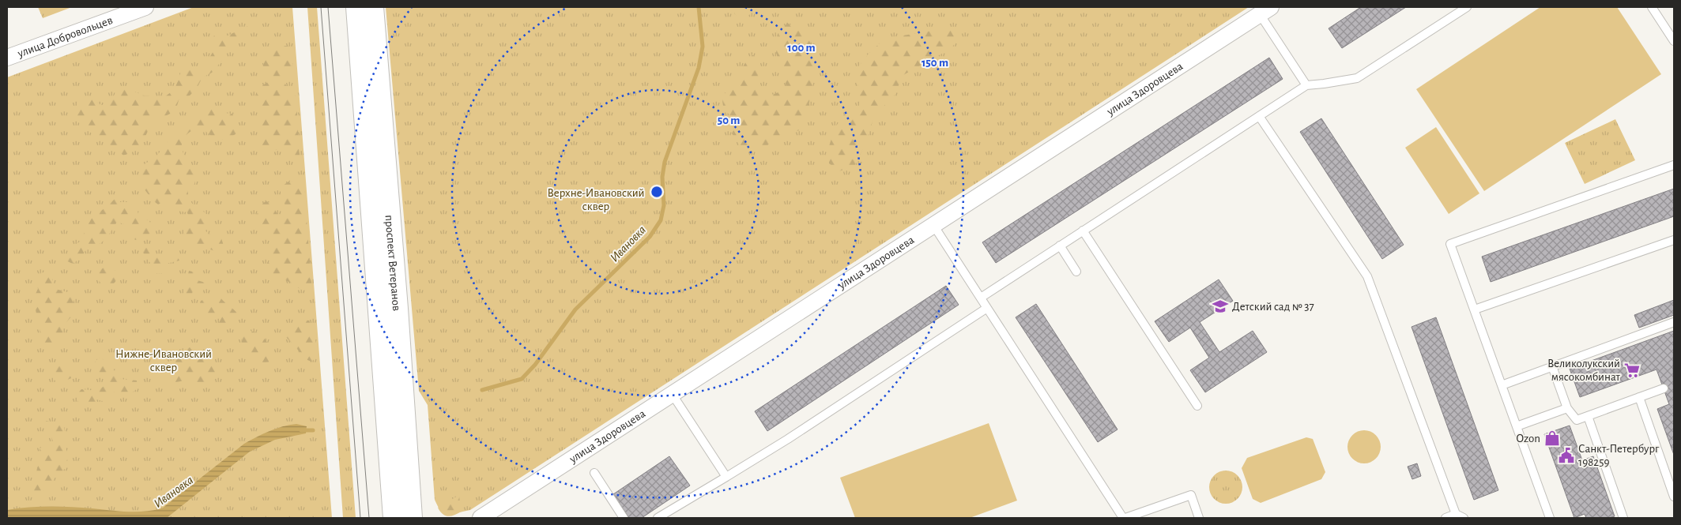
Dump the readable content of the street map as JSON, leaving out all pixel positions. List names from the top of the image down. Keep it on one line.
{"streets":{"main road":["проспект Ветеранов"],"street":["улица Добровольцев","улица Здоровцева"]},"water":["Ивановка"],"parks":["Верхне-Ивановский сквер","Нижне-Ивановский сквер"],"places":{"school or university":["Детский сад № 37"],"supermarket":["Великолукский мясокомбинат"],"shop":["Ozon"],"public building":["Санкт-Петербург 198259"]},"rings":["100 m","150 m","50 m"]}
